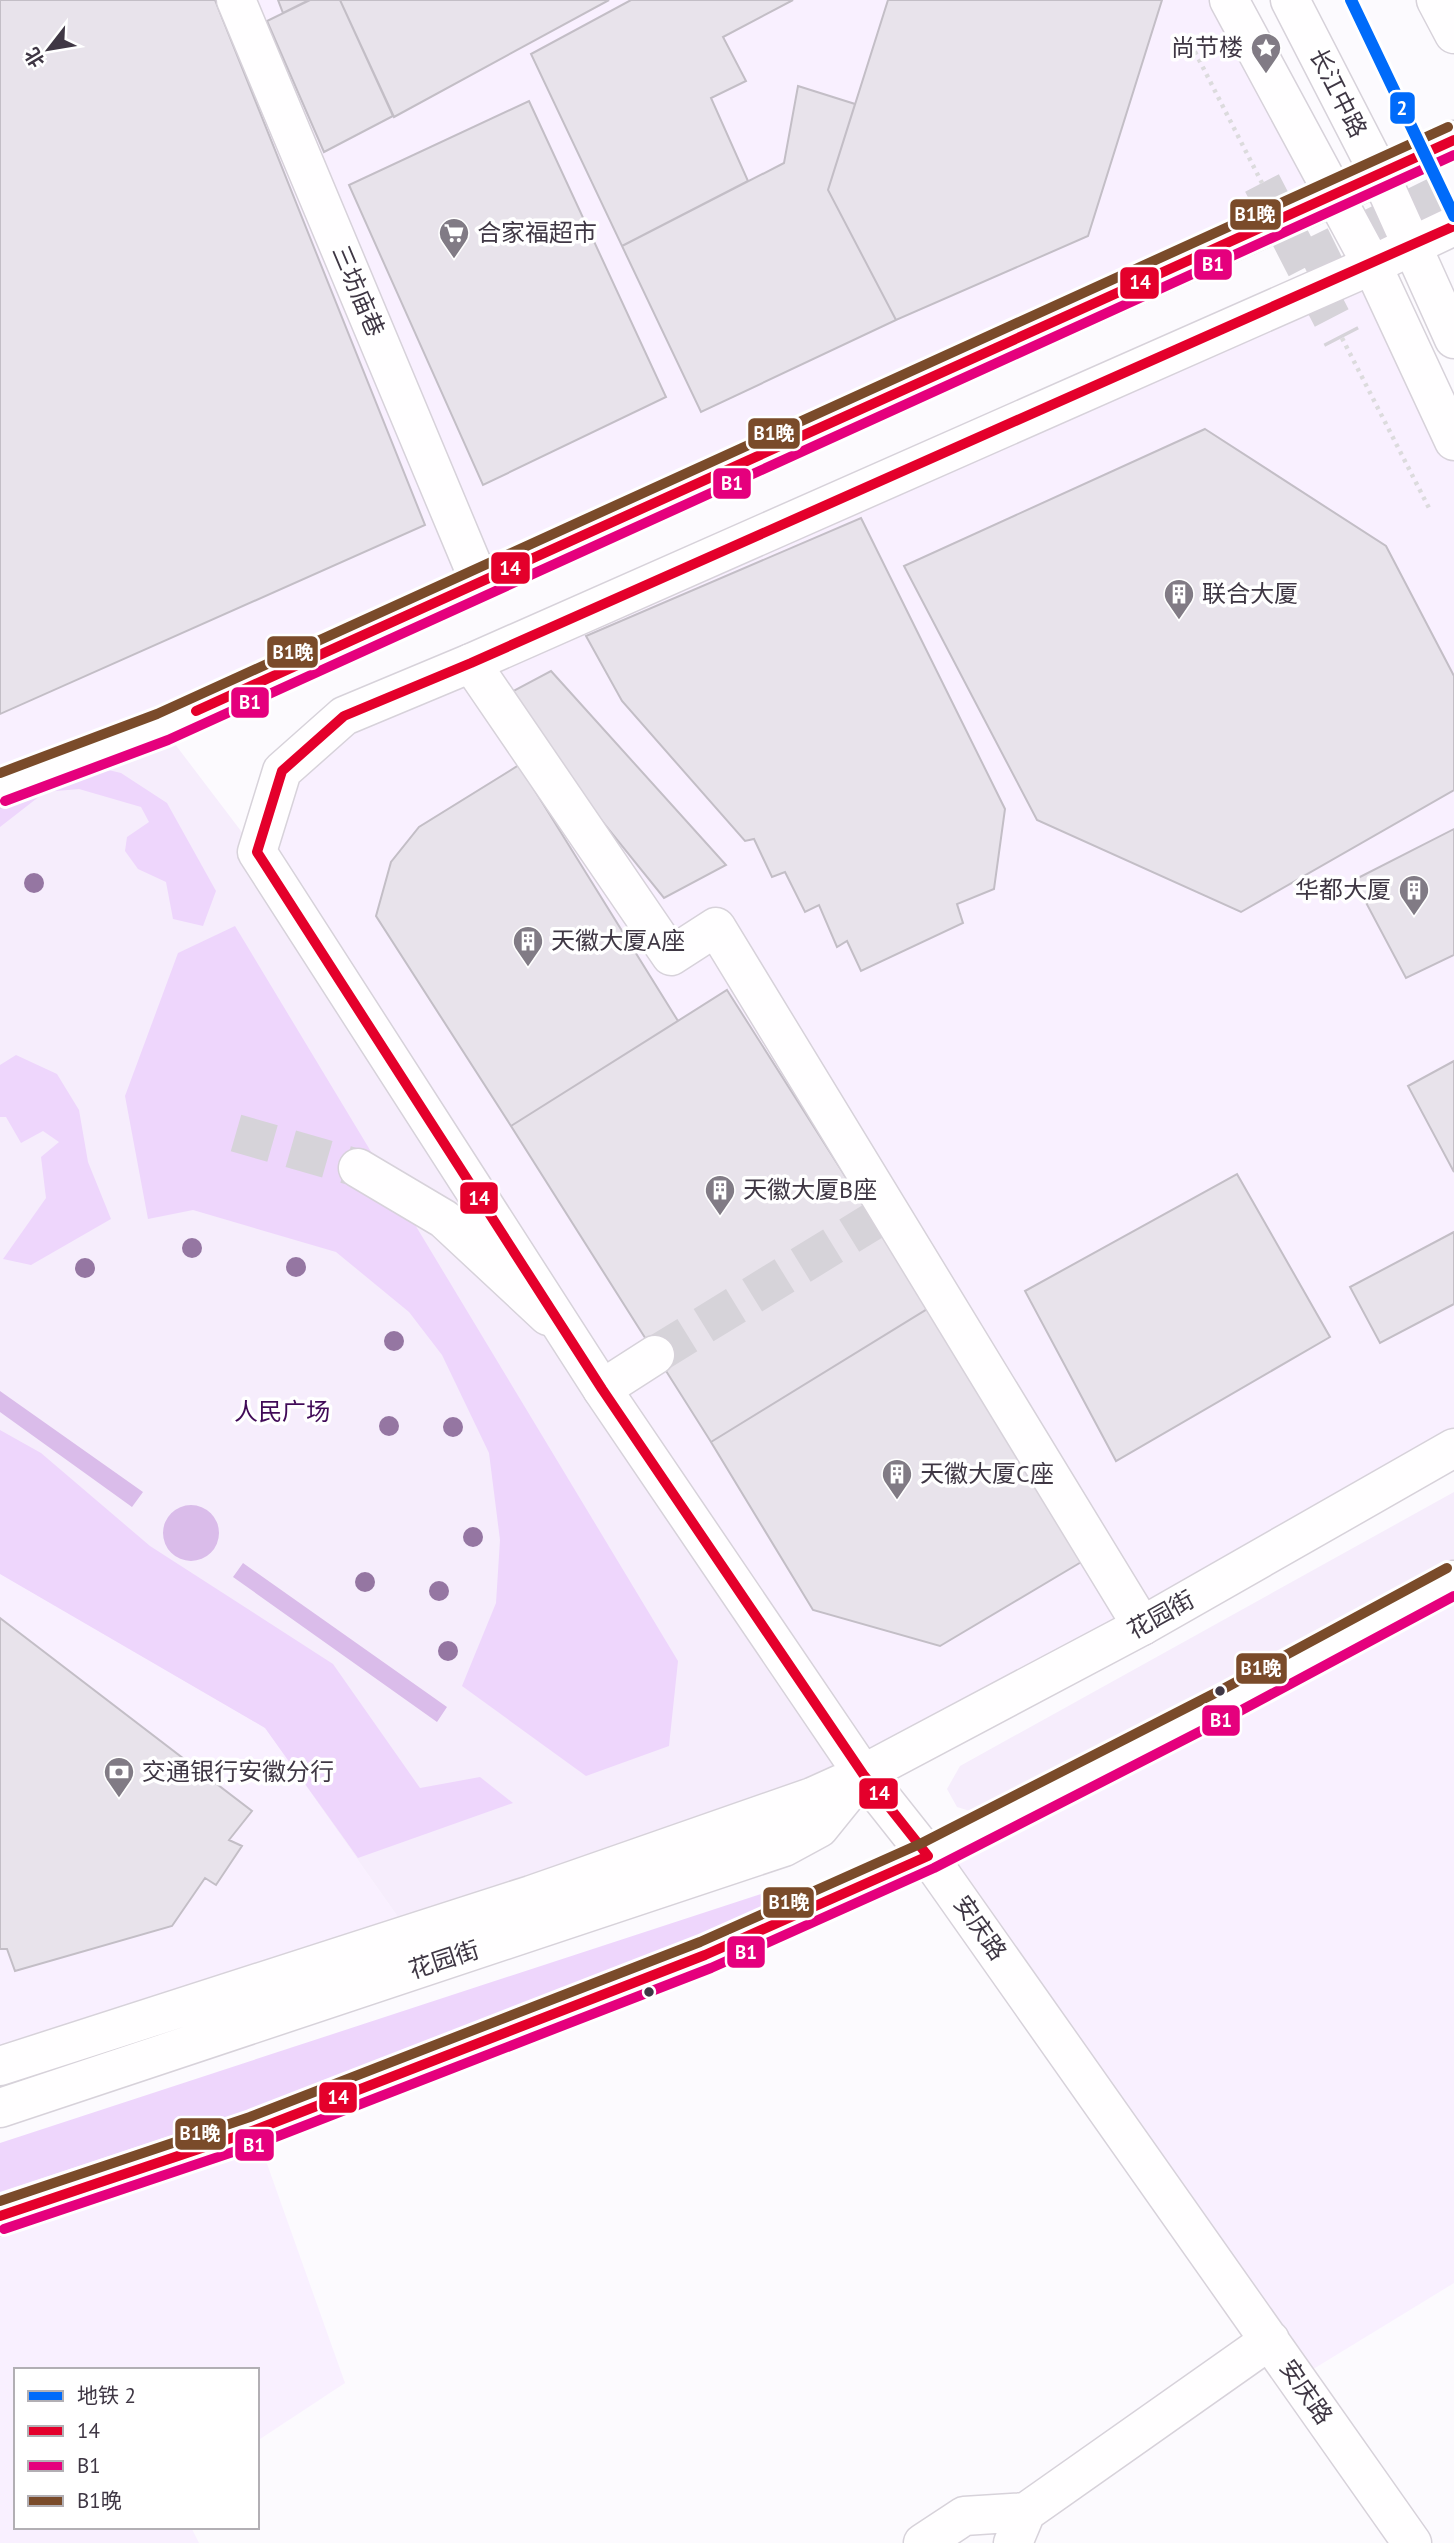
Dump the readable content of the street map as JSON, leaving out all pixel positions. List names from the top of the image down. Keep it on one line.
{"streets":{"main road":["长江中路","三坊庙巷","花园街","安庆路"]},"crossings":[["花园街","安庆路"]],"parks":["人民广场"],"places":{"place":["尚节楼"],"supermarket":["合家福超市"],"building":["联合大厦","华都大厦","天徽大厦A座","天徽大厦B座","天徽大厦C座"],"bank":["交通银行安徽分行"]},"lines":["metro line 2","transit line B1晚","transit line 14","transit line B1"],"legend":["地铁 2","14","B1","B1晚"],"north":"bottom left"}
